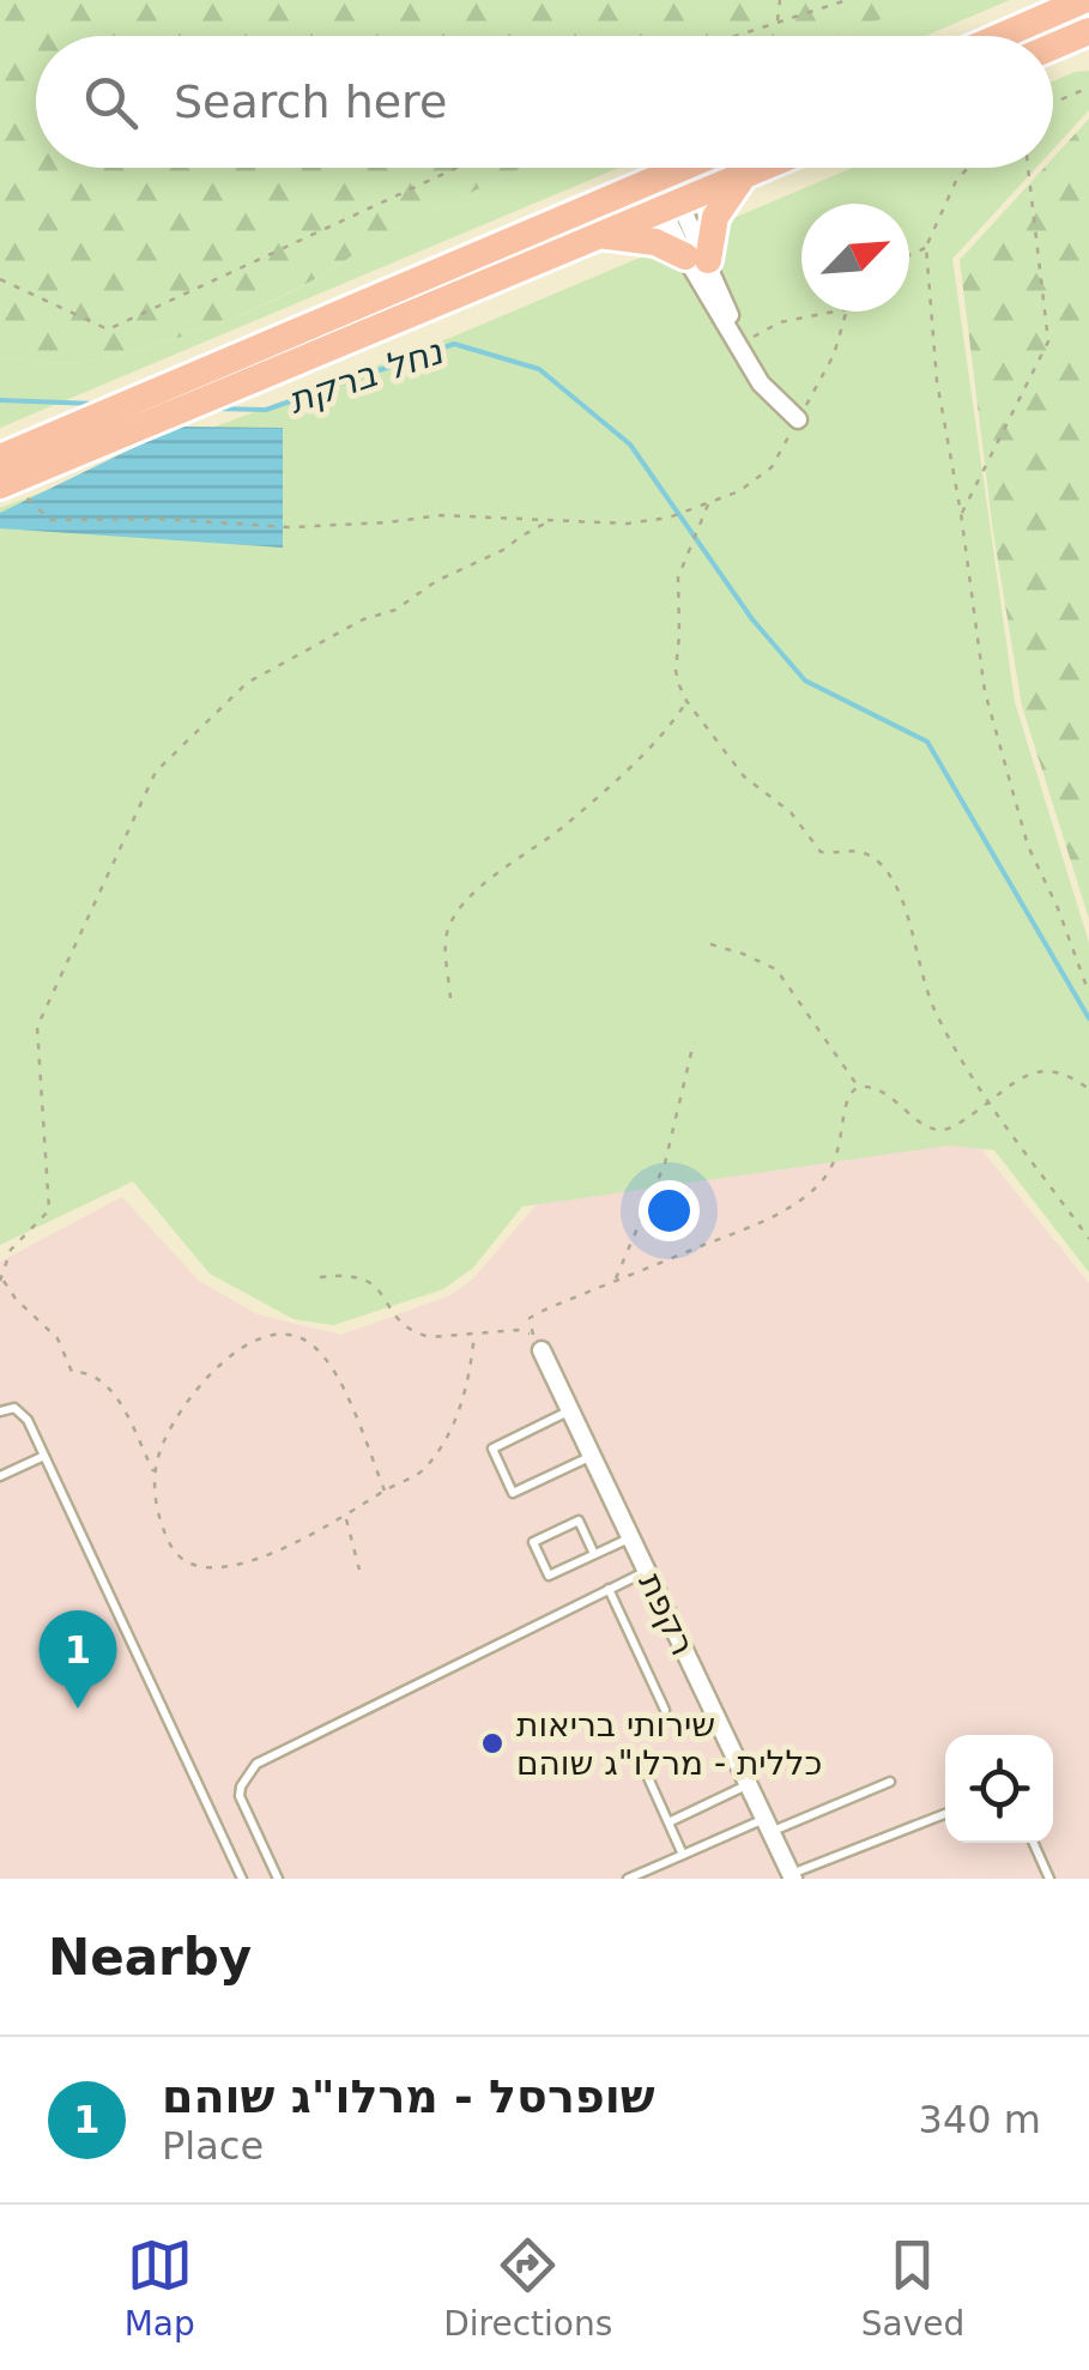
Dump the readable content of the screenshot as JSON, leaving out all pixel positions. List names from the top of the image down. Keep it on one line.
{"streets":{"street":["רקפת"]},"water":["נחל ברקת"],"places":["שירותי בריאות כללית - מרלו\"ג שוהם"],"north":"top right","page":{"search":"Search here","pins":"1","heading":"Nearby","list":[{"mark":"1","name":"שופרסל - מרלו\"ג שוהם","note":"Place","value":"340 m"}],"nav":["Map","Directions","Saved"]}}
